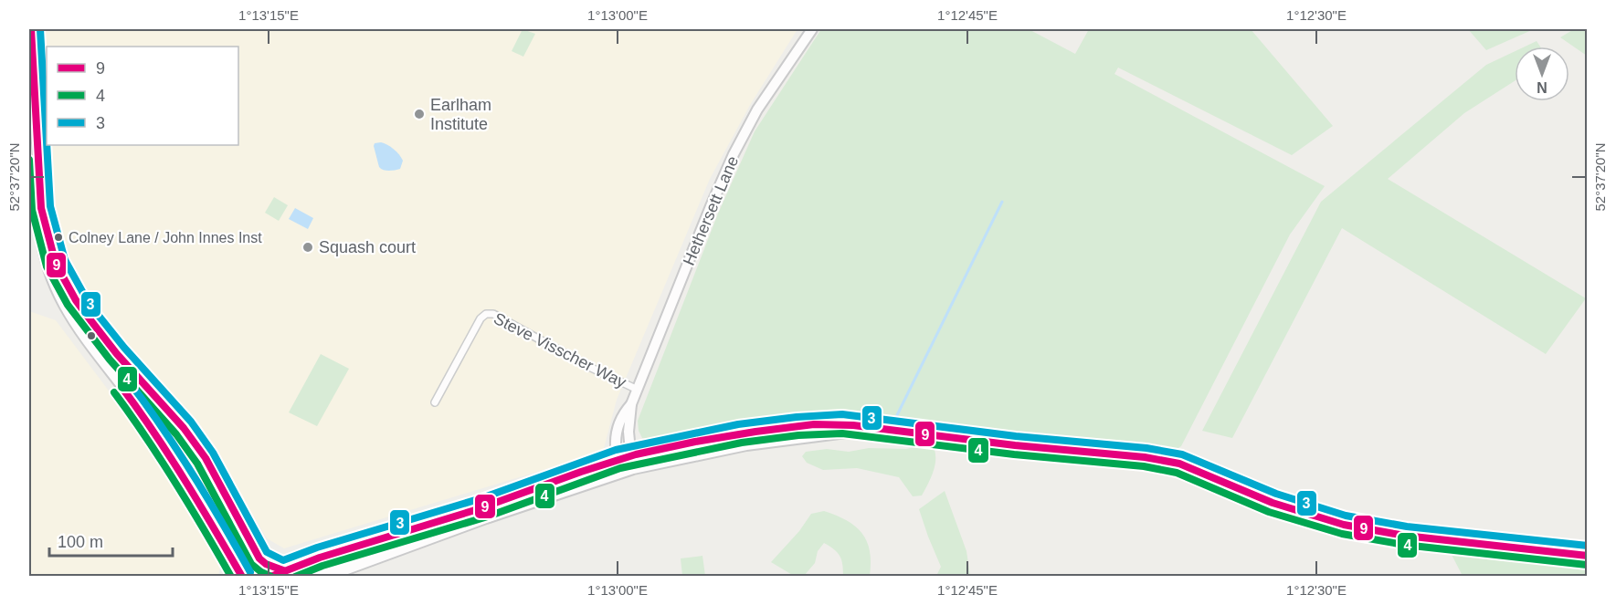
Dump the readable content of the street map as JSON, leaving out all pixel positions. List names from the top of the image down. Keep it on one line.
{"streets":{"main road":["Hethersett Lane"],"street":["Steve Visscher Way"]},"crossings":[["Hethersett Lane","Steve Visscher Way"]],"places":["Earlham Institute","Colney Lane / John Innes Inst","Squash court"],"lines":["transit line 9","transit line 3","transit line 4"],"legend":["9","4","3"],"scale_bar":"100 m","north":"bottom","coordinates":["1°13'15\"E","1°13'00\"E","1°12'45\"E","1°12'30\"E","52°37'20\"N"]}
